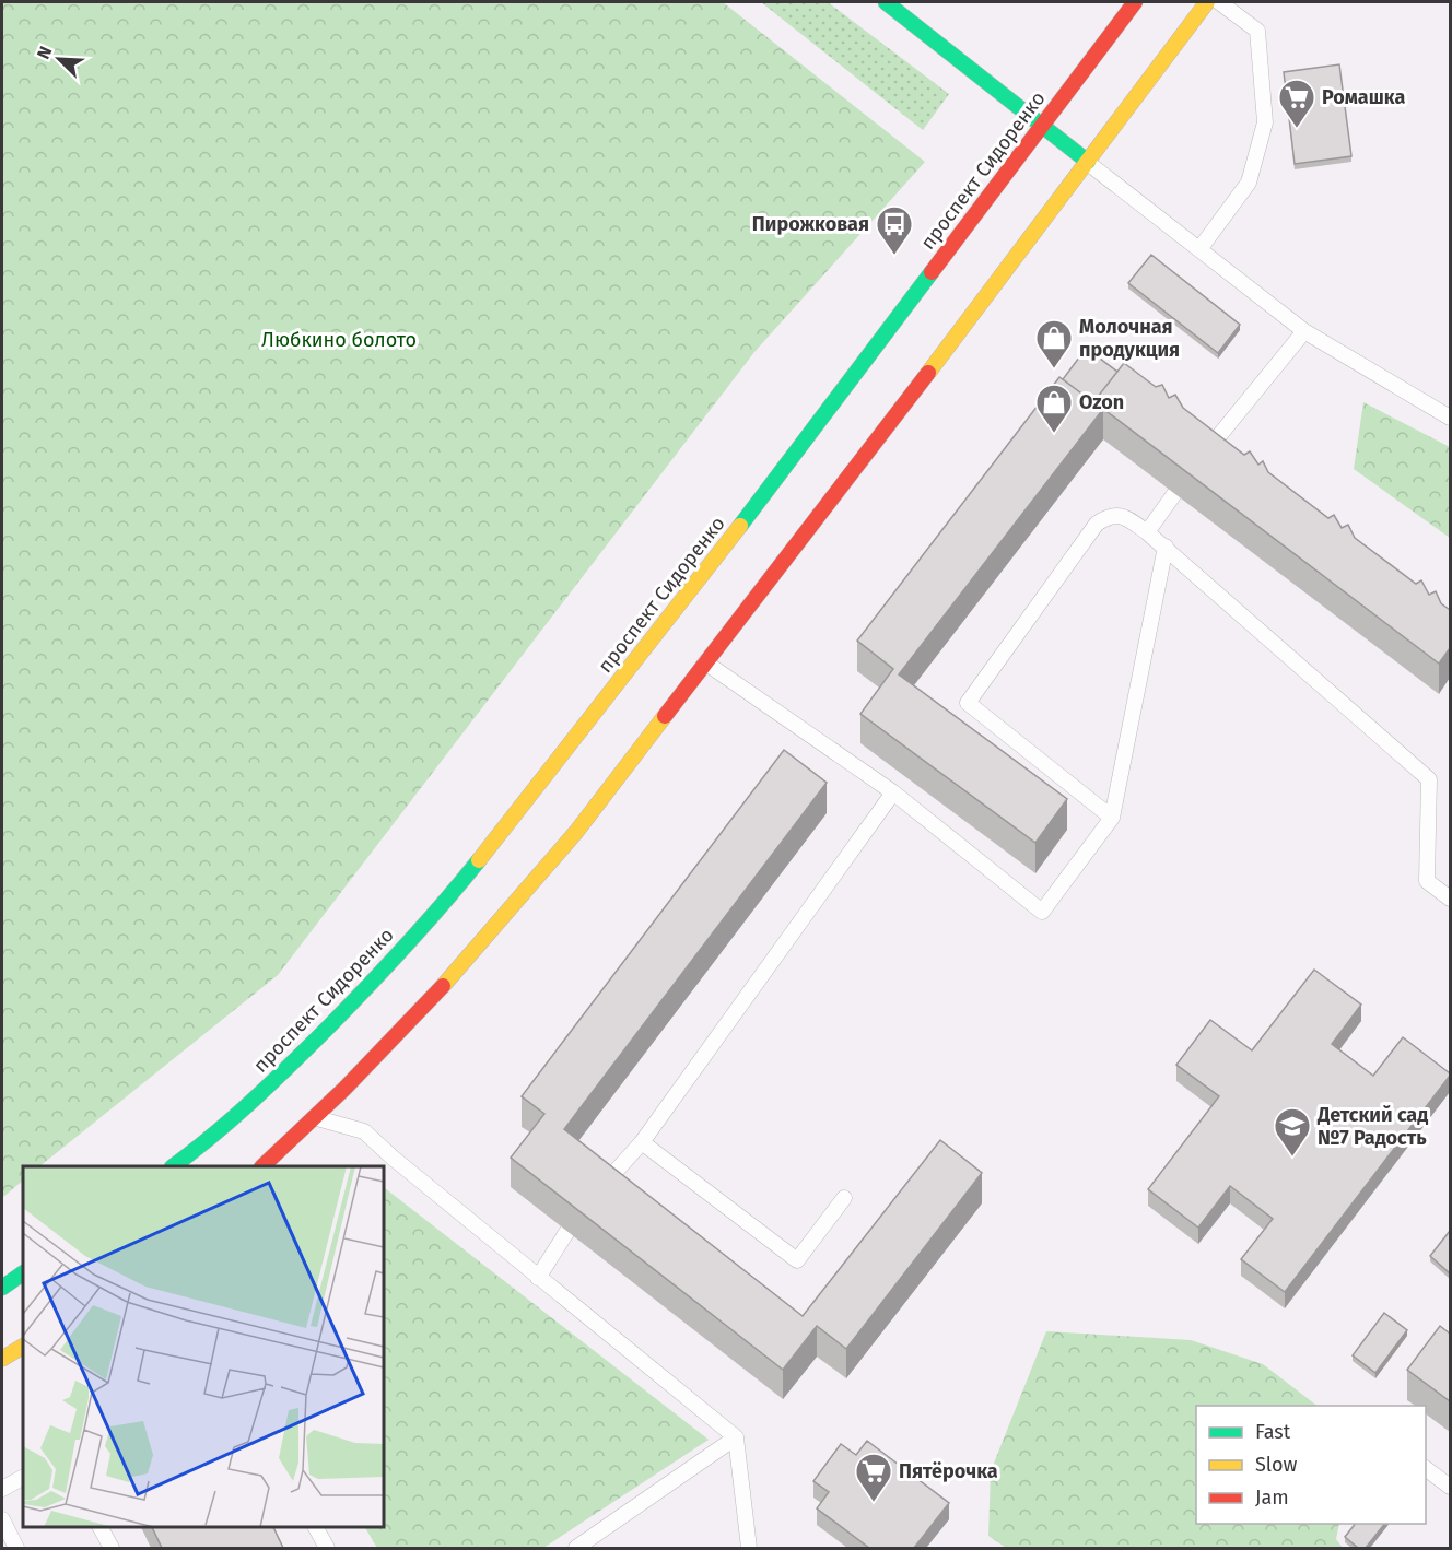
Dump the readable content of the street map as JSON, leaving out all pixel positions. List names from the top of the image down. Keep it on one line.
{"streets":{"main road":["проспект Сидоренко"]},"parks":["Любкино болото"],"places":{"supermarket":["Ромашка","Пятёрочка"],"bus stop":["Пирожковая"],"shop":["Молочная продукция","Ozon"],"school or university":["Детский сад №7 Радость"]},"legend":["Fast","Slow","Jam"],"north":"top left"}
